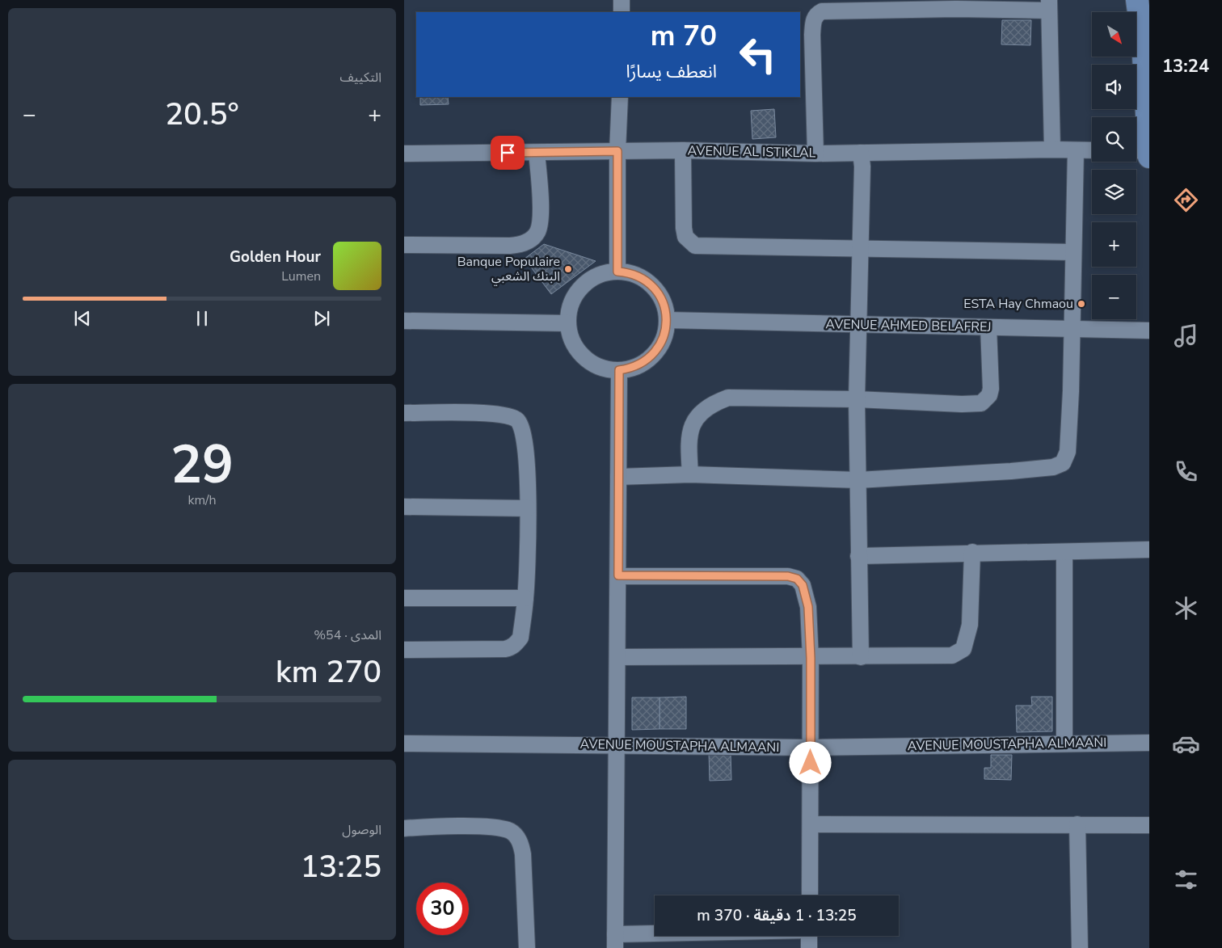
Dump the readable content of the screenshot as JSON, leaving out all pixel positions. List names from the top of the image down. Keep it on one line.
{"streets":{"street":["AVENUE AL ISTIKLAL","AVENUE AHMED BELAFREJ","AVENUE MOUSTAPHA ALMAANI"]},"places":["Banque Populaire البنك الشعبي","ESTA Hay Chmaou"],"north":"bottom right","page":{"tabs":"13:24","tile":["التكييف",["29","km/h"],["المدى · 54%","270 km"],["الوصول","13:25"]],"map_buttons":["+","−"],"turn":["70 m","انعطف يسارًا"],"heat":["−","20.5°","+"],"song":["Golden Hour","Lumen"],"limit":"30","trip":"13:25 · 1 دقيقة · 370 m"}}
